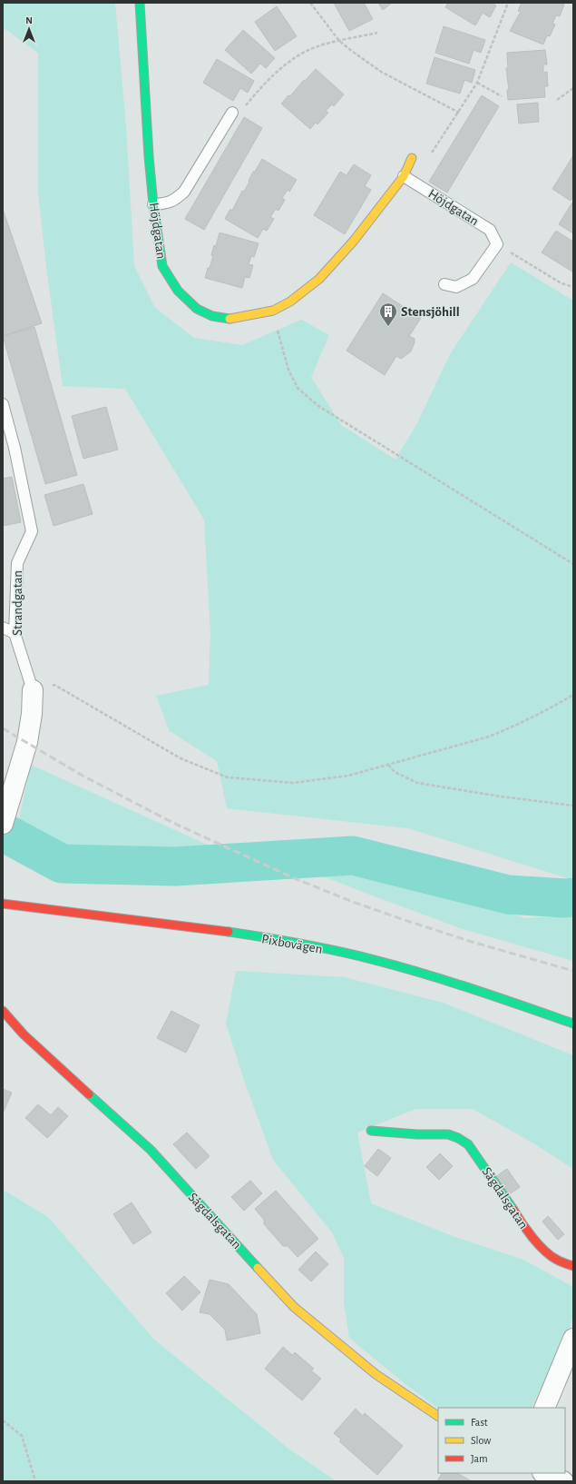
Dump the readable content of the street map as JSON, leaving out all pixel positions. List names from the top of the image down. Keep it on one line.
{"streets":{"street":["Höjdgatan","Strandgatan","Pixbovägen","Sågdalsgatan"]},"places":{"building":["Stensjöhill"]},"legend":["Fast","Slow","Jam"],"north":"top"}
